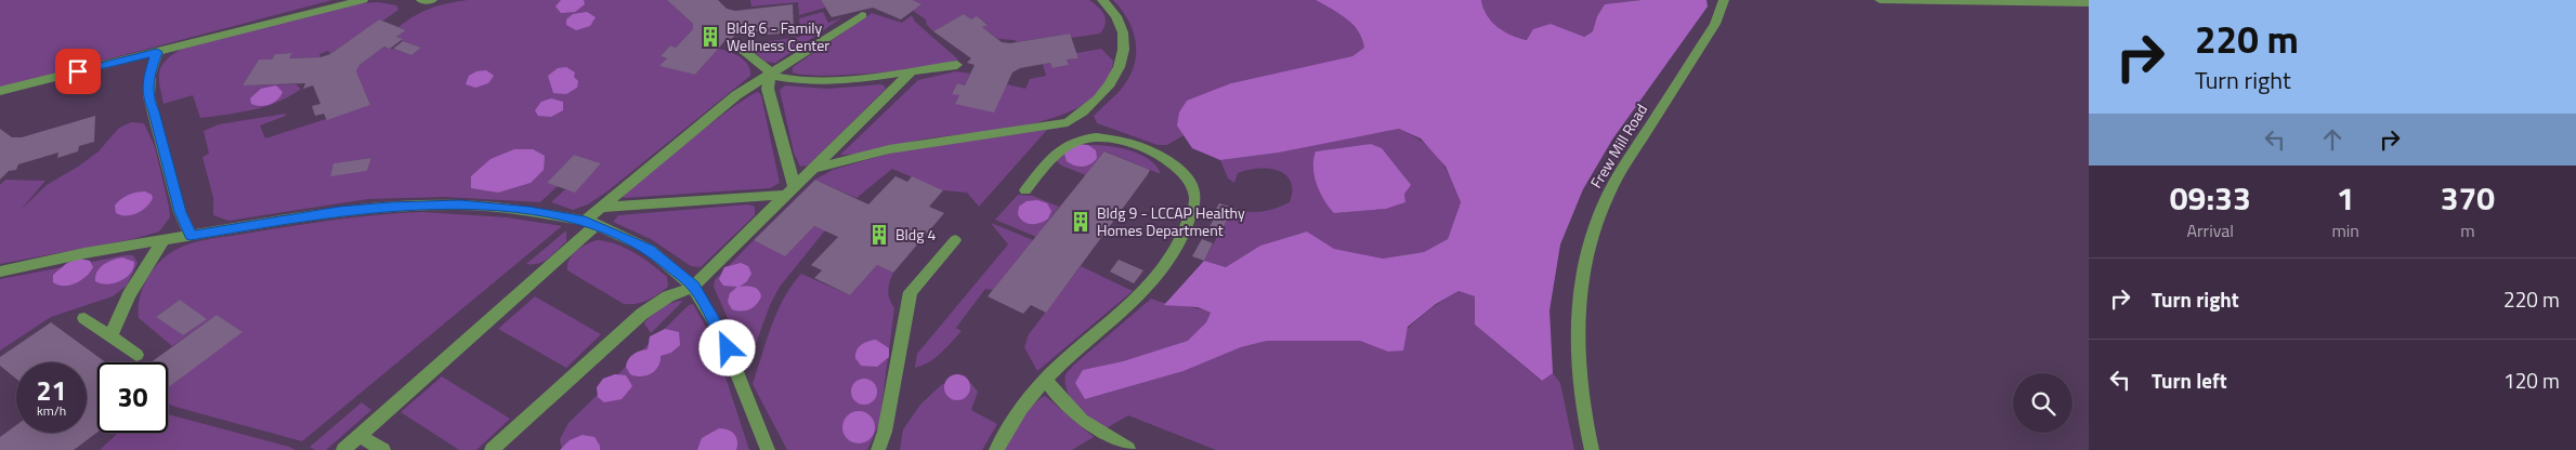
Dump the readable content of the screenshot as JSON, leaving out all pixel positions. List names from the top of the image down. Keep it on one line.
{"streets":{"street":["Frew Mill Road"]},"places":{"building":["Bldg 6 - Family Wellness Center","Bldg 9 - LCCAP Healthy Homes Department","Bldg 4"]},"page":{"turn":["220 m","Turn right"],"eta":["09:33","Arrival","1","min","370","m"],"list":[{"name":"Turn right","value":"220 m"},{"name":"Turn left","value":"120 m"}],"speed":"21 km/h","limit":"30"}}
